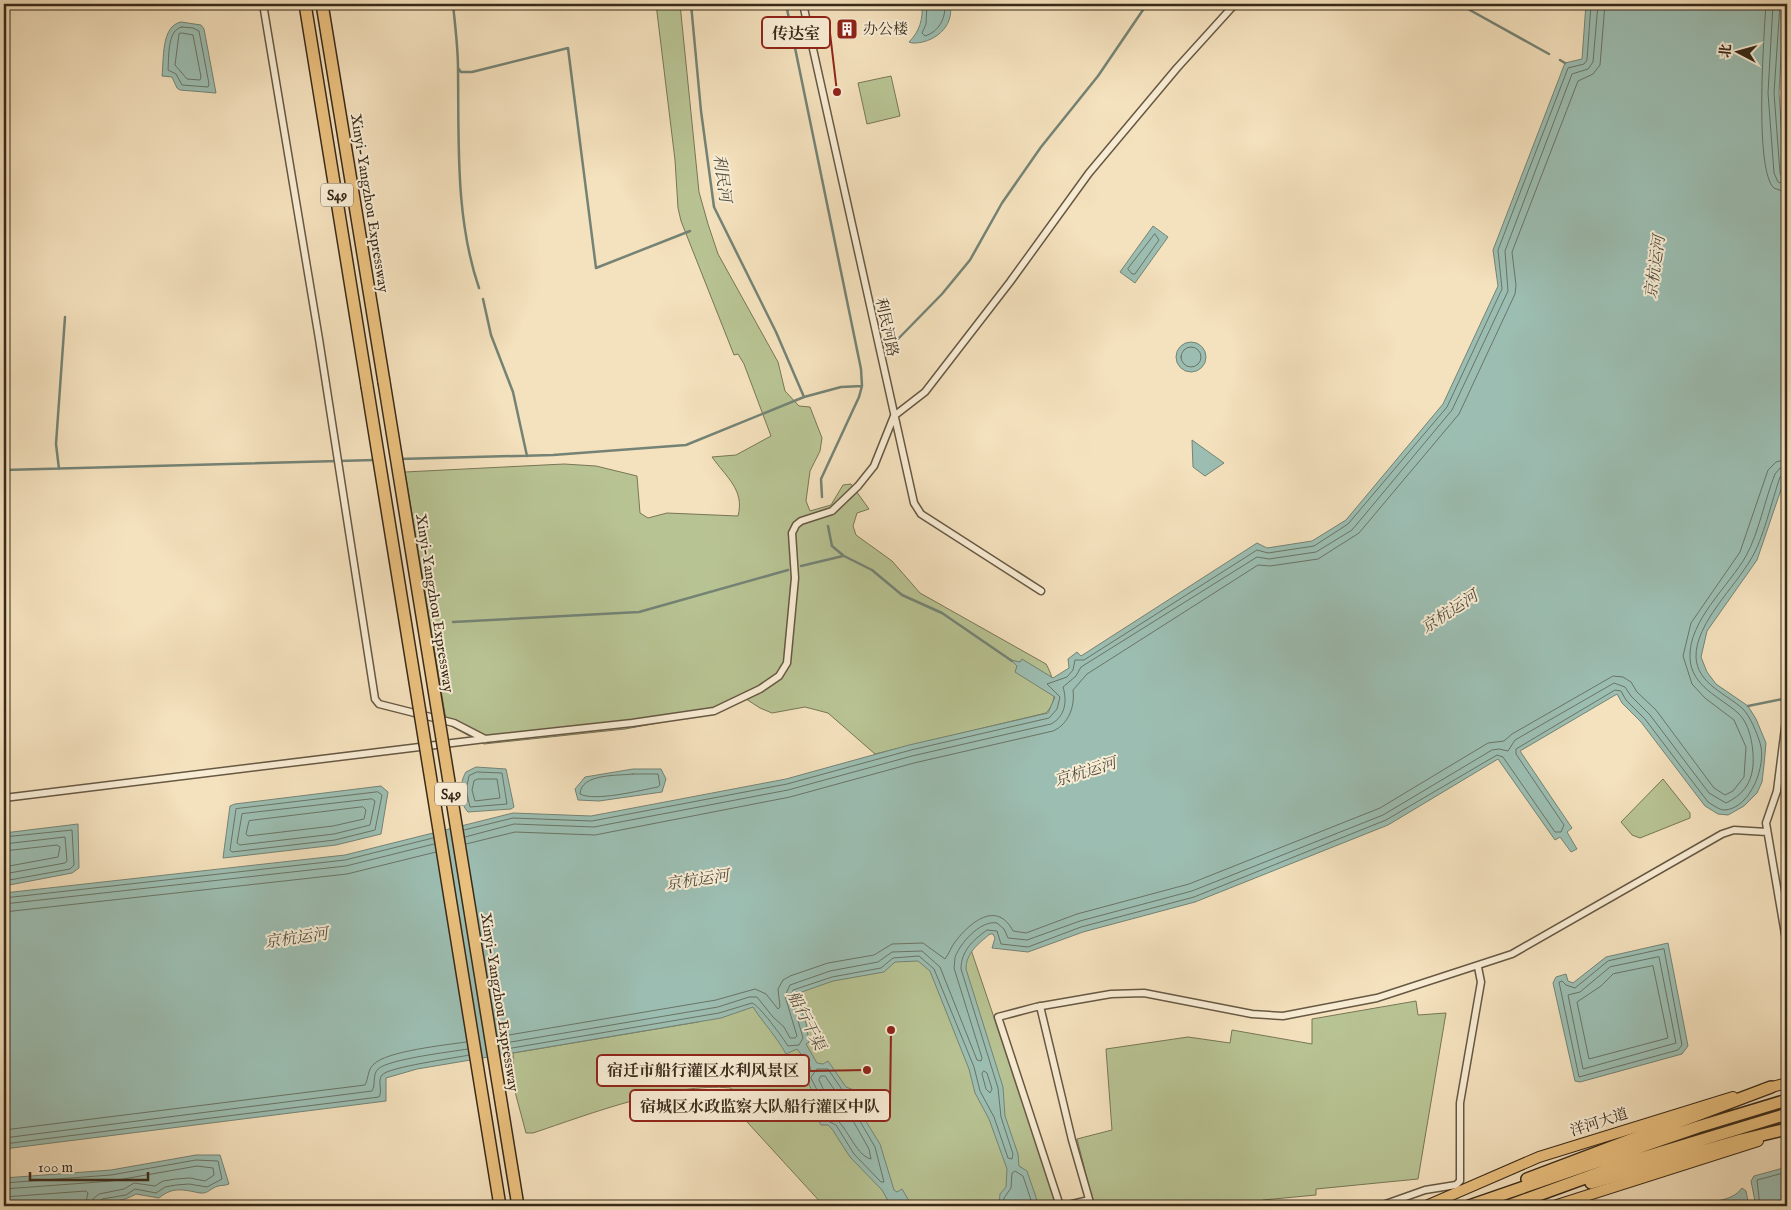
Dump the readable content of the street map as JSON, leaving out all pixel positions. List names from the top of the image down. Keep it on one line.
{"streets":{"highway":["S49","Xinyi-Yangzhou Expressway"],"main road":["洋河大道"],"street":["利民河路"]},"water":["利民河","京杭运河","船行干渠"],"places":{"building":["办公楼"],"other":["传达室","宿城区水政监察大队船行灌区中队","宿迁市船行灌区水利风景区"]},"scale_bar":"100 m","north":"left"}
